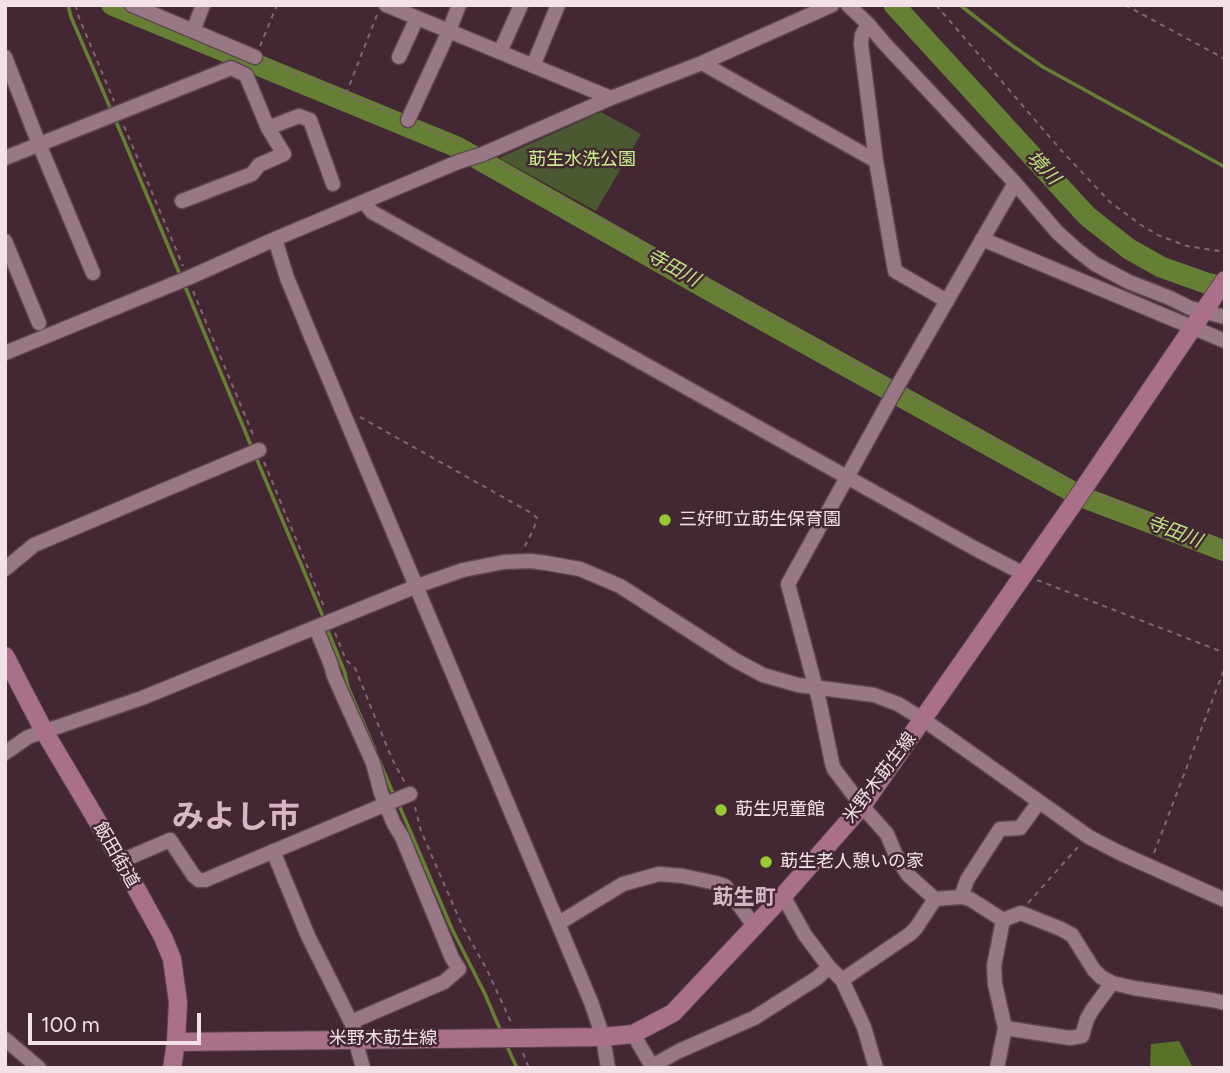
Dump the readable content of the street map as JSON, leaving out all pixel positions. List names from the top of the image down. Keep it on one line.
{"streets":{"main road":["米野木莇生線","飯田街道"]},"crossings":[["米野木莇生線","飯田街道"]],"districts":["みよし市","莇生町"],"water":["境川","寺田川"],"parks":["莇生水洗公園"],"places":["三好町立莇生保育園","莇生児童館","莇生老人憩いの家"],"scale_bar":"100 m"}
